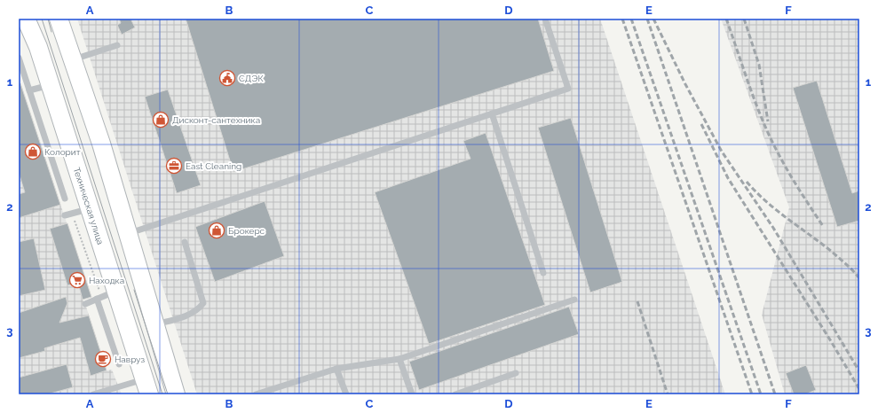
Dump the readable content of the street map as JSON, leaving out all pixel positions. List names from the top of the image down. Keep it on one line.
{"streets":{"main road":["Техническая улица"]},"places":{"public building":["СДЭК"],"shop":["Дисконт-сантехника","Колорит","Брокерс"],"office":["East Cleaning"],"supermarket":["Находка"],"cafe":["Навруз"]},"grid":{"columns":["A","B","C","D","E","F"],"rows":["1","2","3"]}}
